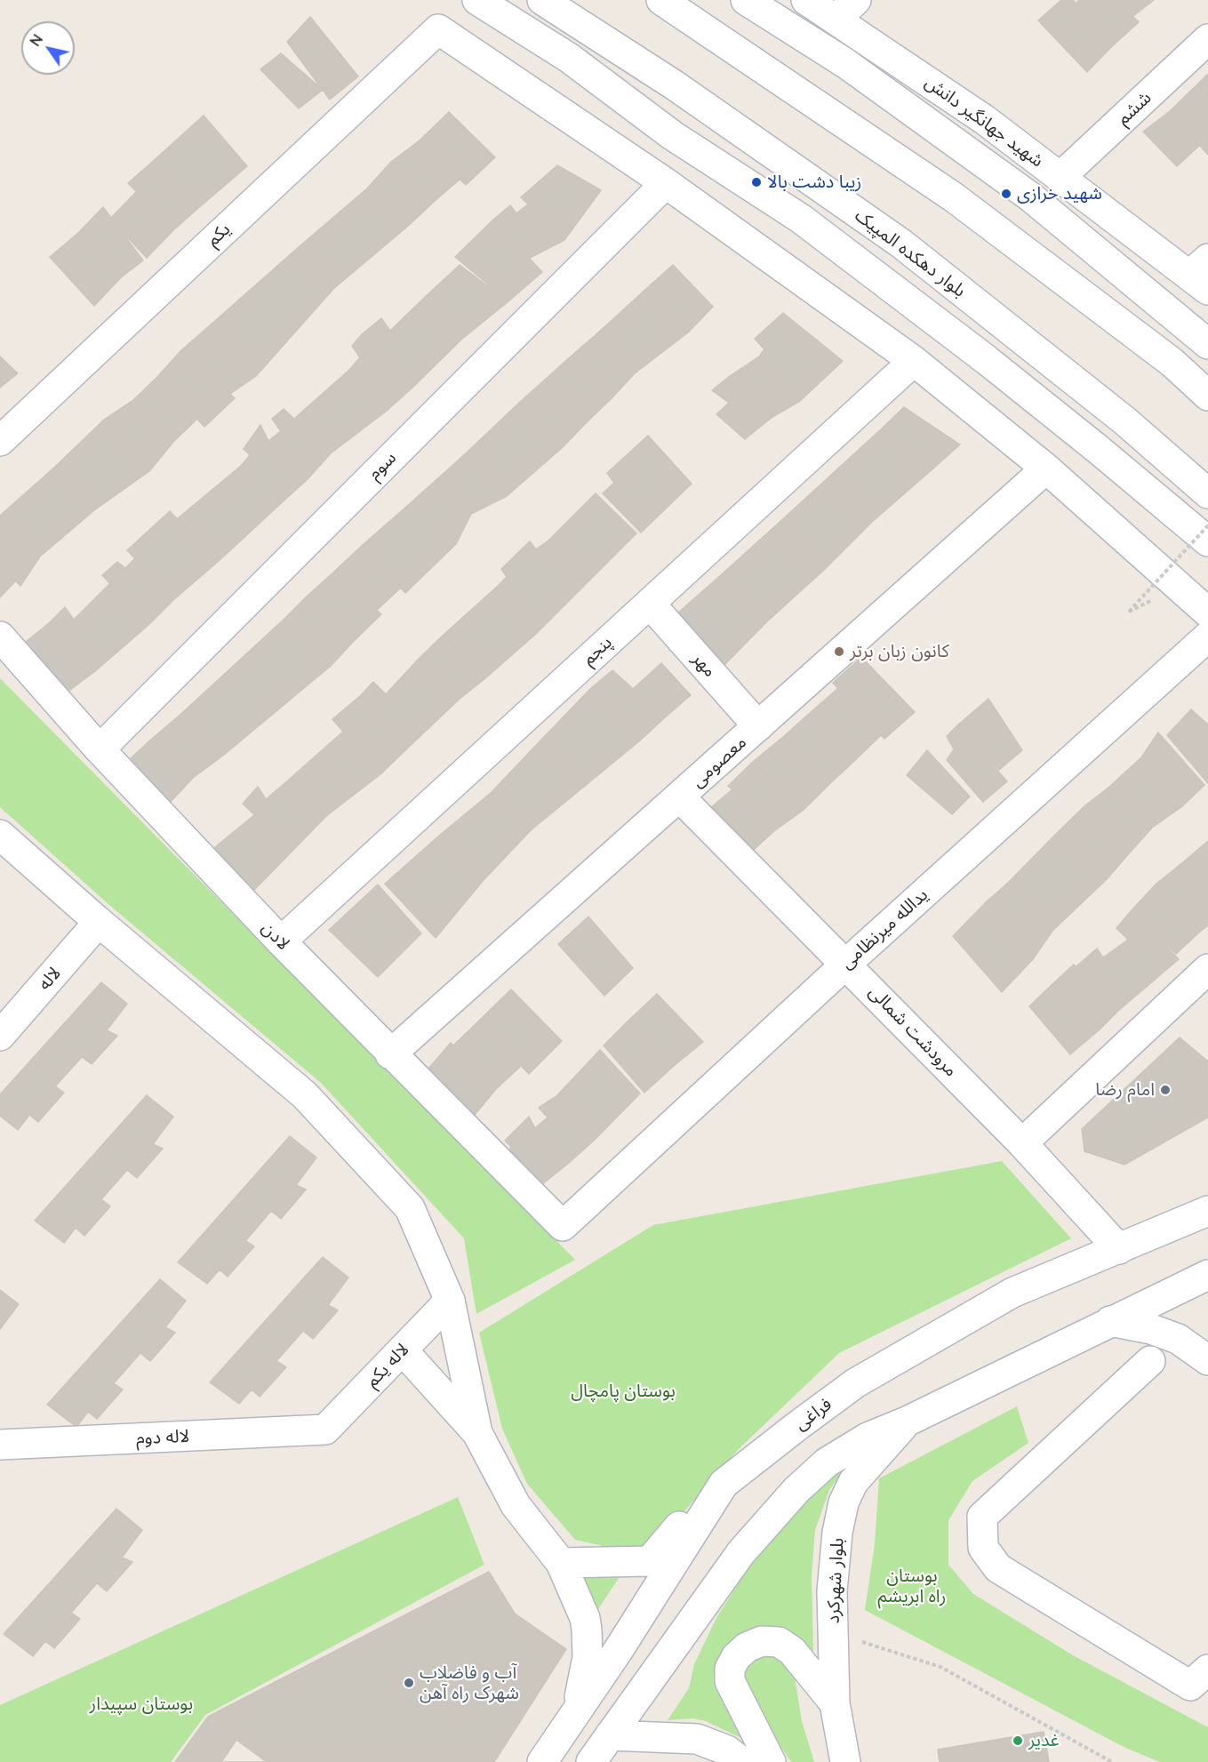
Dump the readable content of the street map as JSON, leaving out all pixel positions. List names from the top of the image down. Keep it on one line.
{"streets":{"street":["ششم","شهید جهانگیر دانش","یکم","بلوار دهکده المپیک","سوم","پنجم","مهر","معصومی","یدالله میرنظامی","لادن","لاله","مرودشت شمالی","لاله یکم","فراغی","لاله دوم","بلوار شهرکرد"]},"crossings":[["ششم","شهید جهانگیر دانش"],["یکم","سوم"],["سوم","لادن"],["پنجم","مهر"],["پنجم","لادن"],["مهر","معصومی"],["معصومی","لادن"],["معصومی","مرودشت شمالی"],["یدالله میرنظامی","لادن"],["یدالله میرنظامی","مرودشت شمالی"],["مرودشت شمالی","فراغی"],["لاله یکم","لاله دوم"]],"parks":["بوستان پامچال","بوستان راه ابریشم","بوستان سپیدار"],"places":["زیبا دشت بالا","شهید خرازی","کانون زبان برتر","امام رضا","آب و فاضلاب شهرک راه آهن","غدیر"],"north":"top left"}
